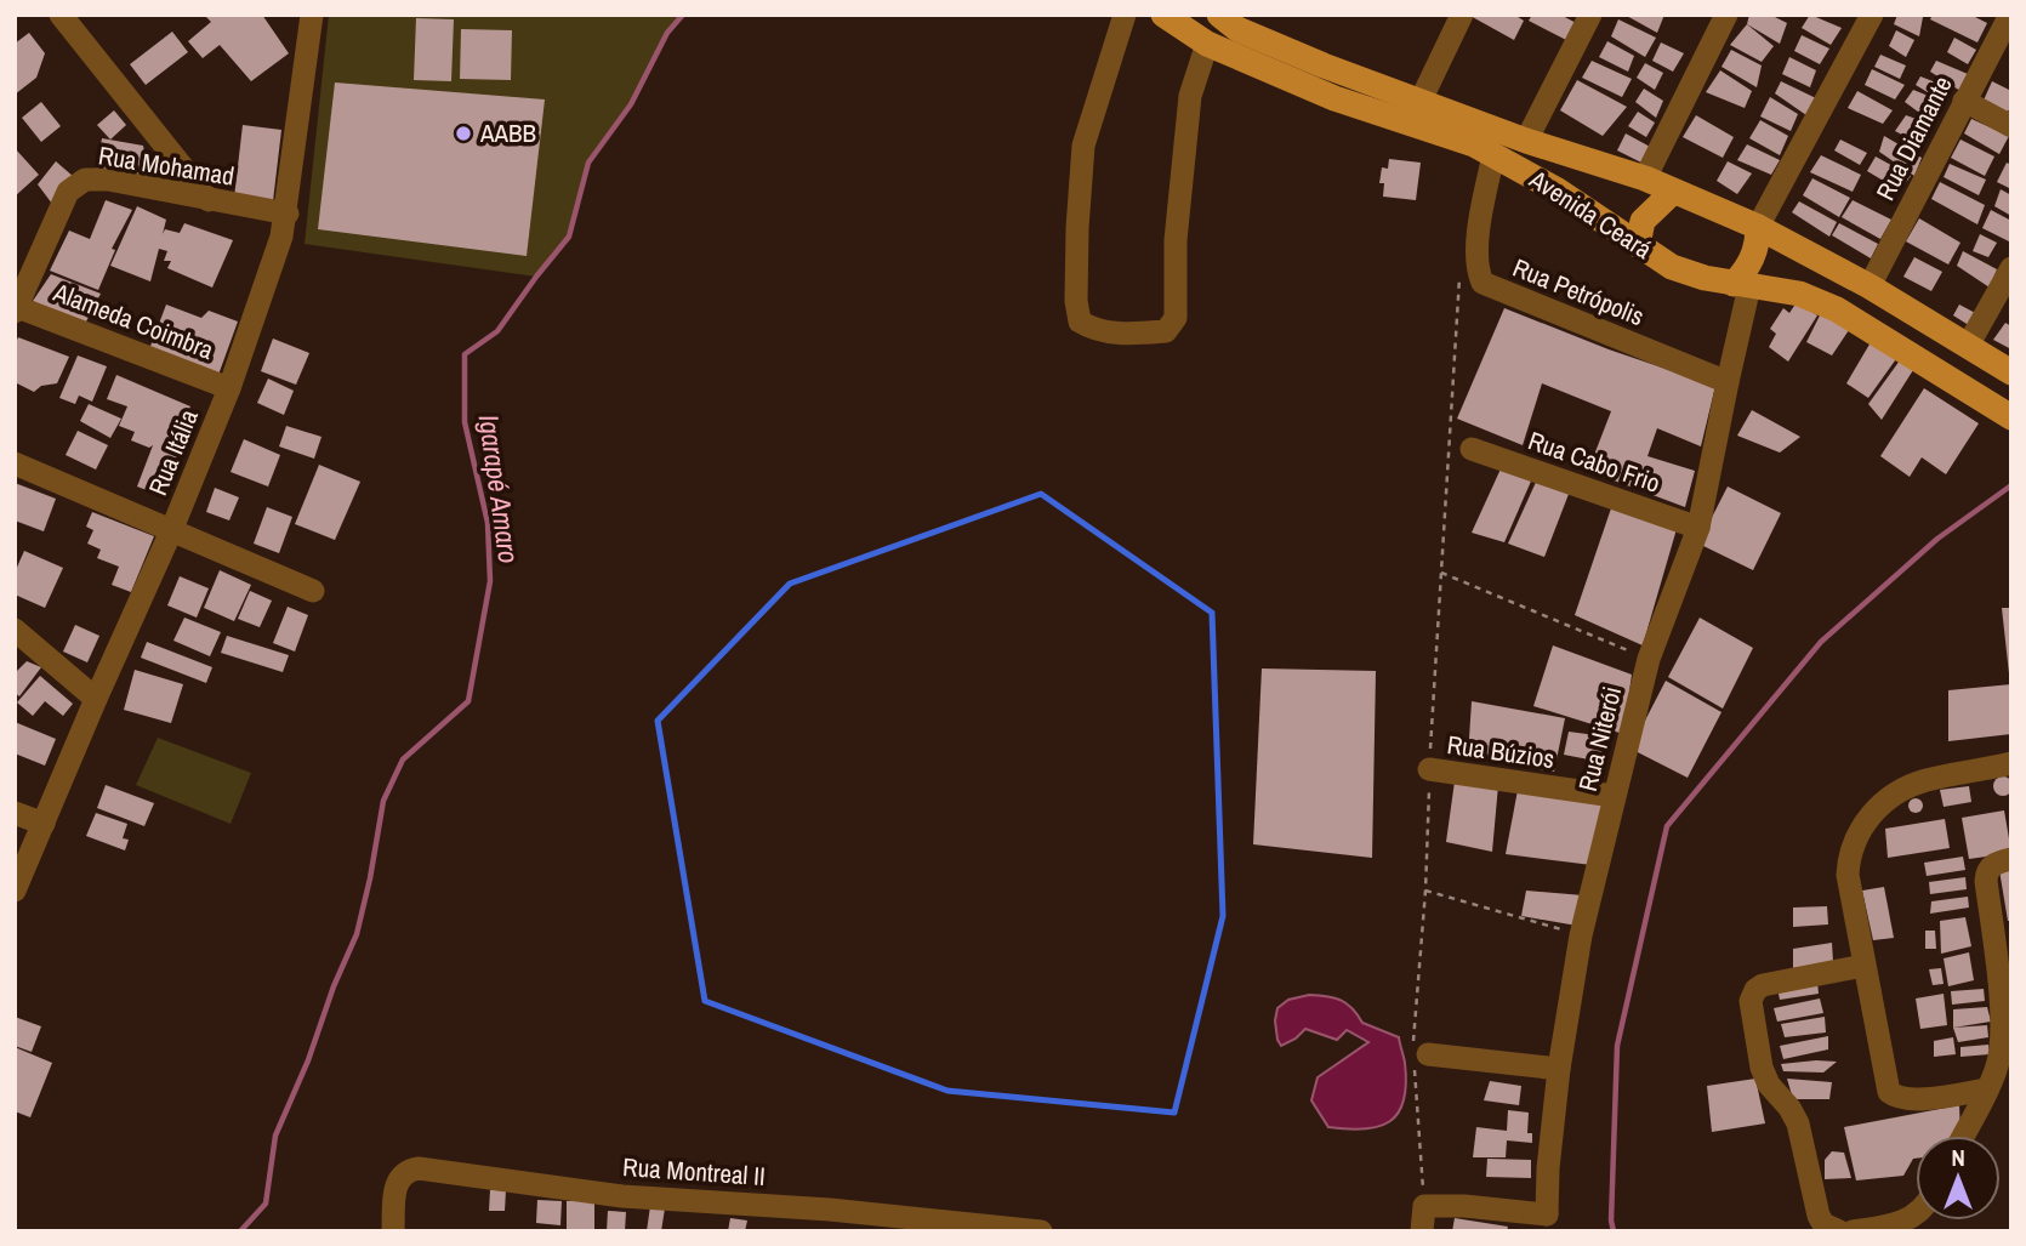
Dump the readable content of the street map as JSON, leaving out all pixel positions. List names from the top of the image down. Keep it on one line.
{"streets":{"main road":["Avenida Ceará"],"street":["Rua Diamante","Rua Mohamad","Rua Petrópolis","Alameda Coimbra","Rua Itália","Rua Cabo Frio","Rua Niterói","Rua Búzios","Rua Montreal II"]},"crossings":[["Rua Diamante","Avenida Ceará"],["Rua Mohamad","Alameda Coimbra"],["Rua Mohamad","Rua Itália"],["Avenida Ceará","Rua Petrópolis"],["Avenida Ceará","Rua Niterói"],["Rua Petrópolis","Rua Niterói"],["Alameda Coimbra","Rua Itália"],["Rua Cabo Frio","Rua Niterói"],["Rua Niterói","Rua Búzios"]],"water":["Igarapé Amaro"],"places":["AABB"],"north":"top"}
